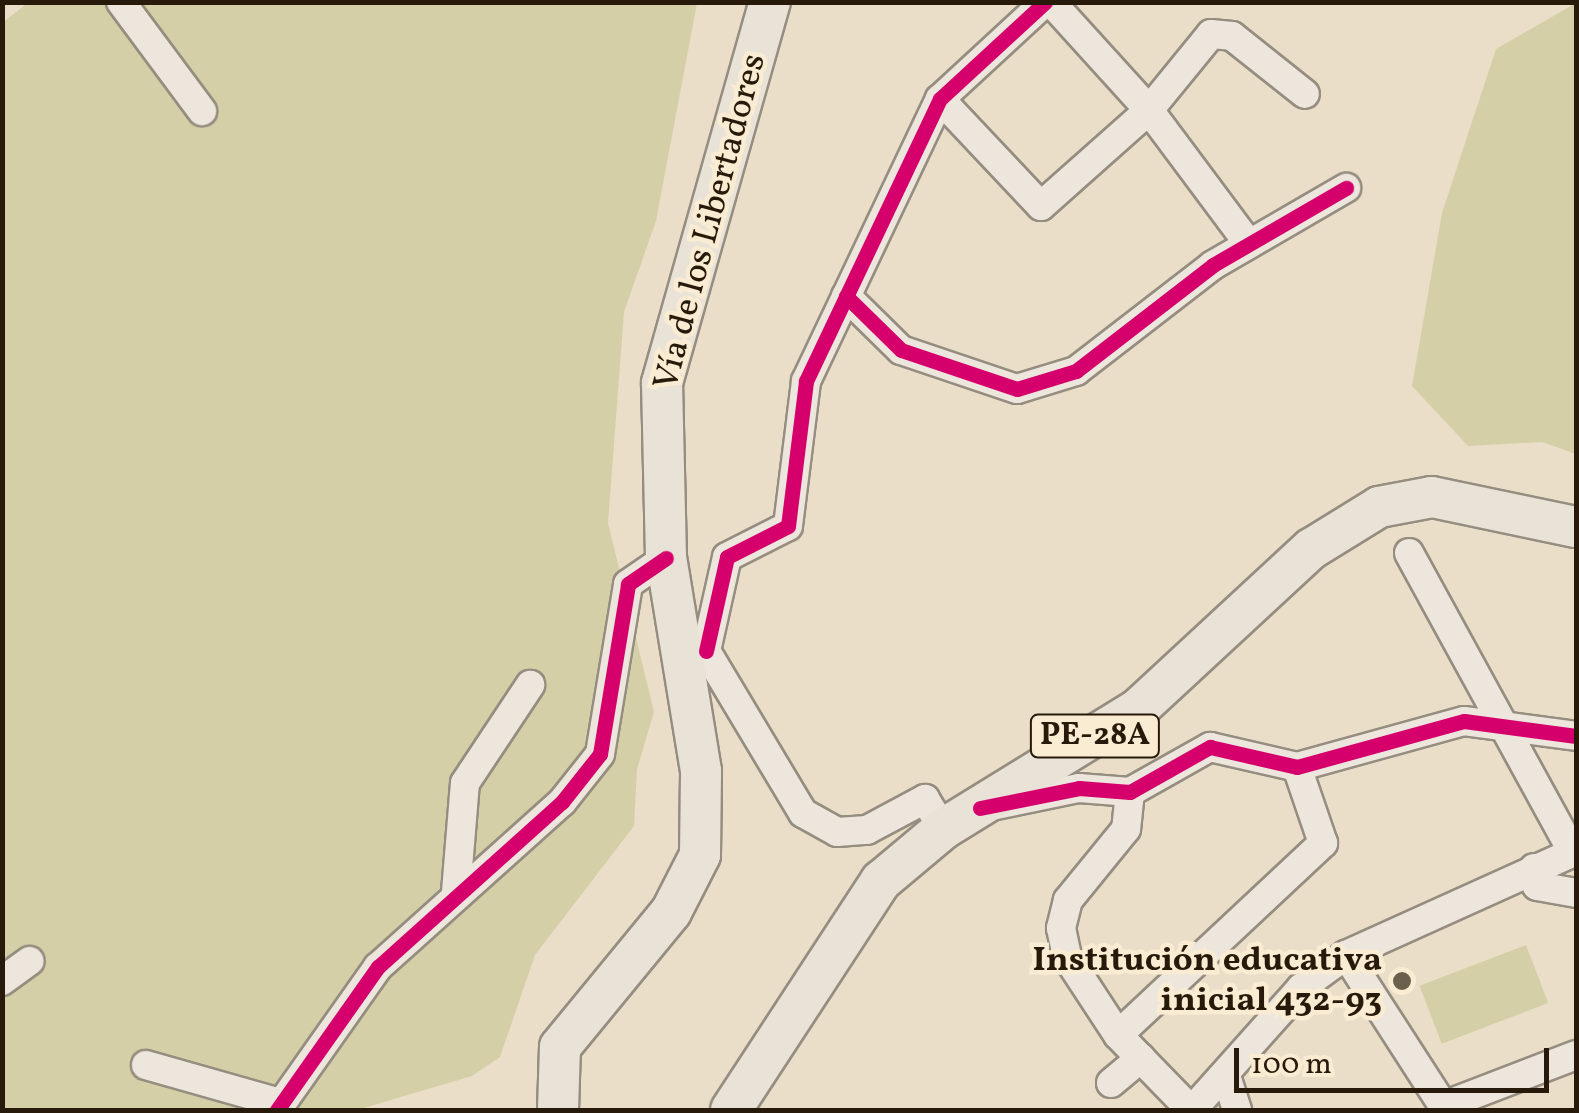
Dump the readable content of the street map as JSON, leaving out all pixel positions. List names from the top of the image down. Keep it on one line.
{"streets":{"highway":["Vía de los Libertadores","PE-28A"]},"places":["Institución educativa inicial 432-93"],"scale_bar":"100 m"}
